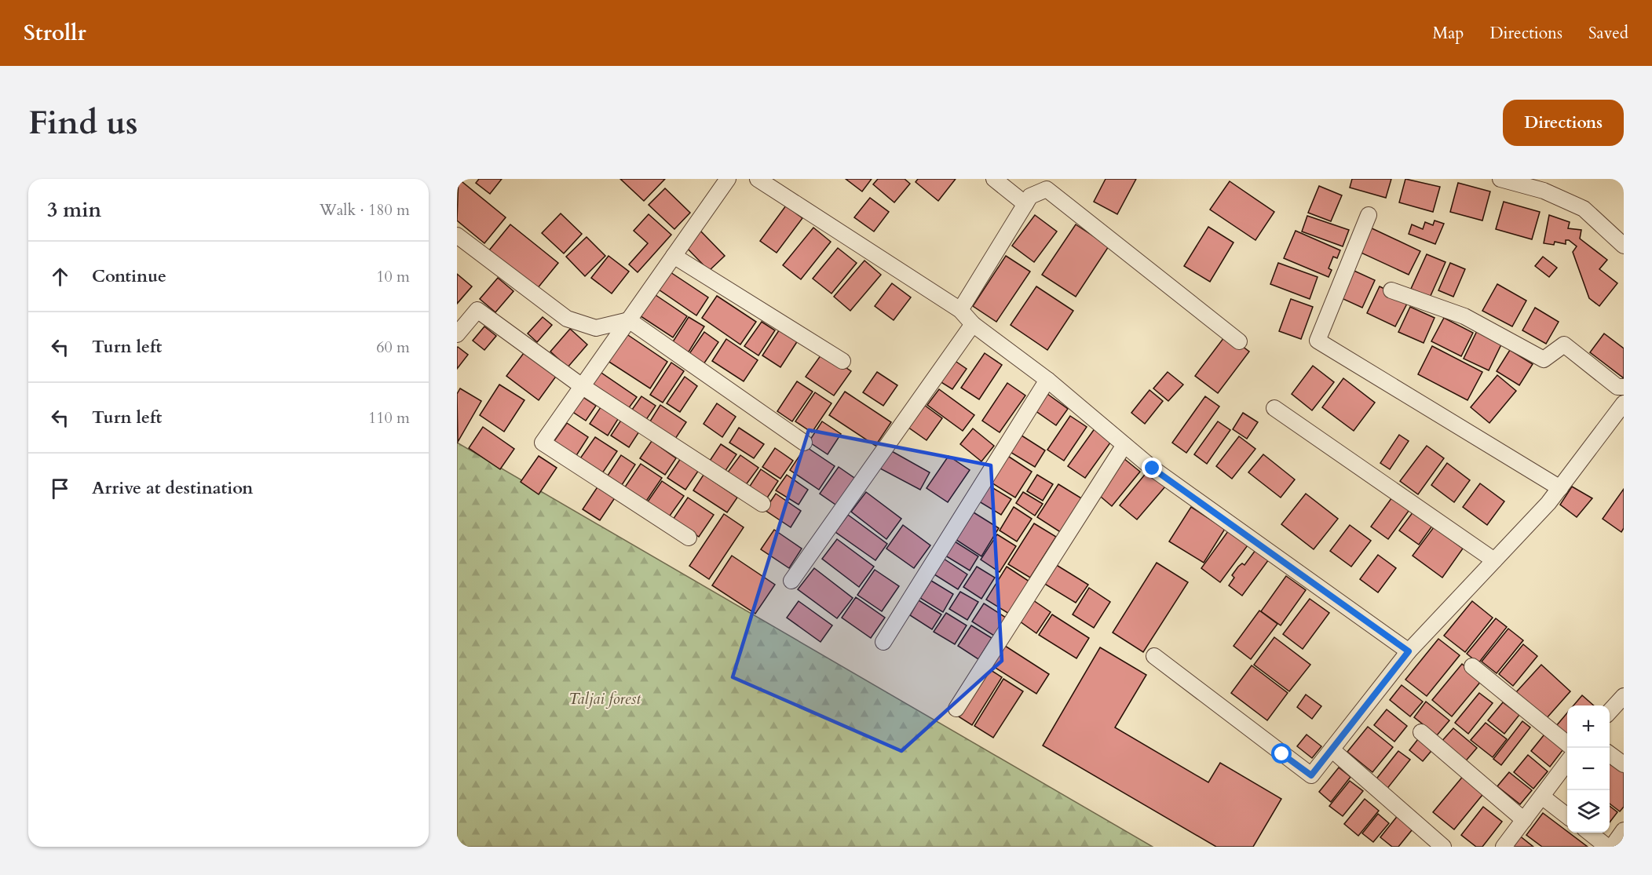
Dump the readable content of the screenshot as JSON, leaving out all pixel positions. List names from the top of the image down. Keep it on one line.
{"parks":["Taljai forest"],"page":{"header":"Strollr","nav":["Map","Directions","Saved"],"buttons":"Directions","title":"Find us","heading":["3 min","Walk · 180 m"],"list":[["Continue","10 m"],["Turn left","60 m"],["Turn left","110 m"],"Arrive at destination"],"map_buttons":["+","−"]}}
